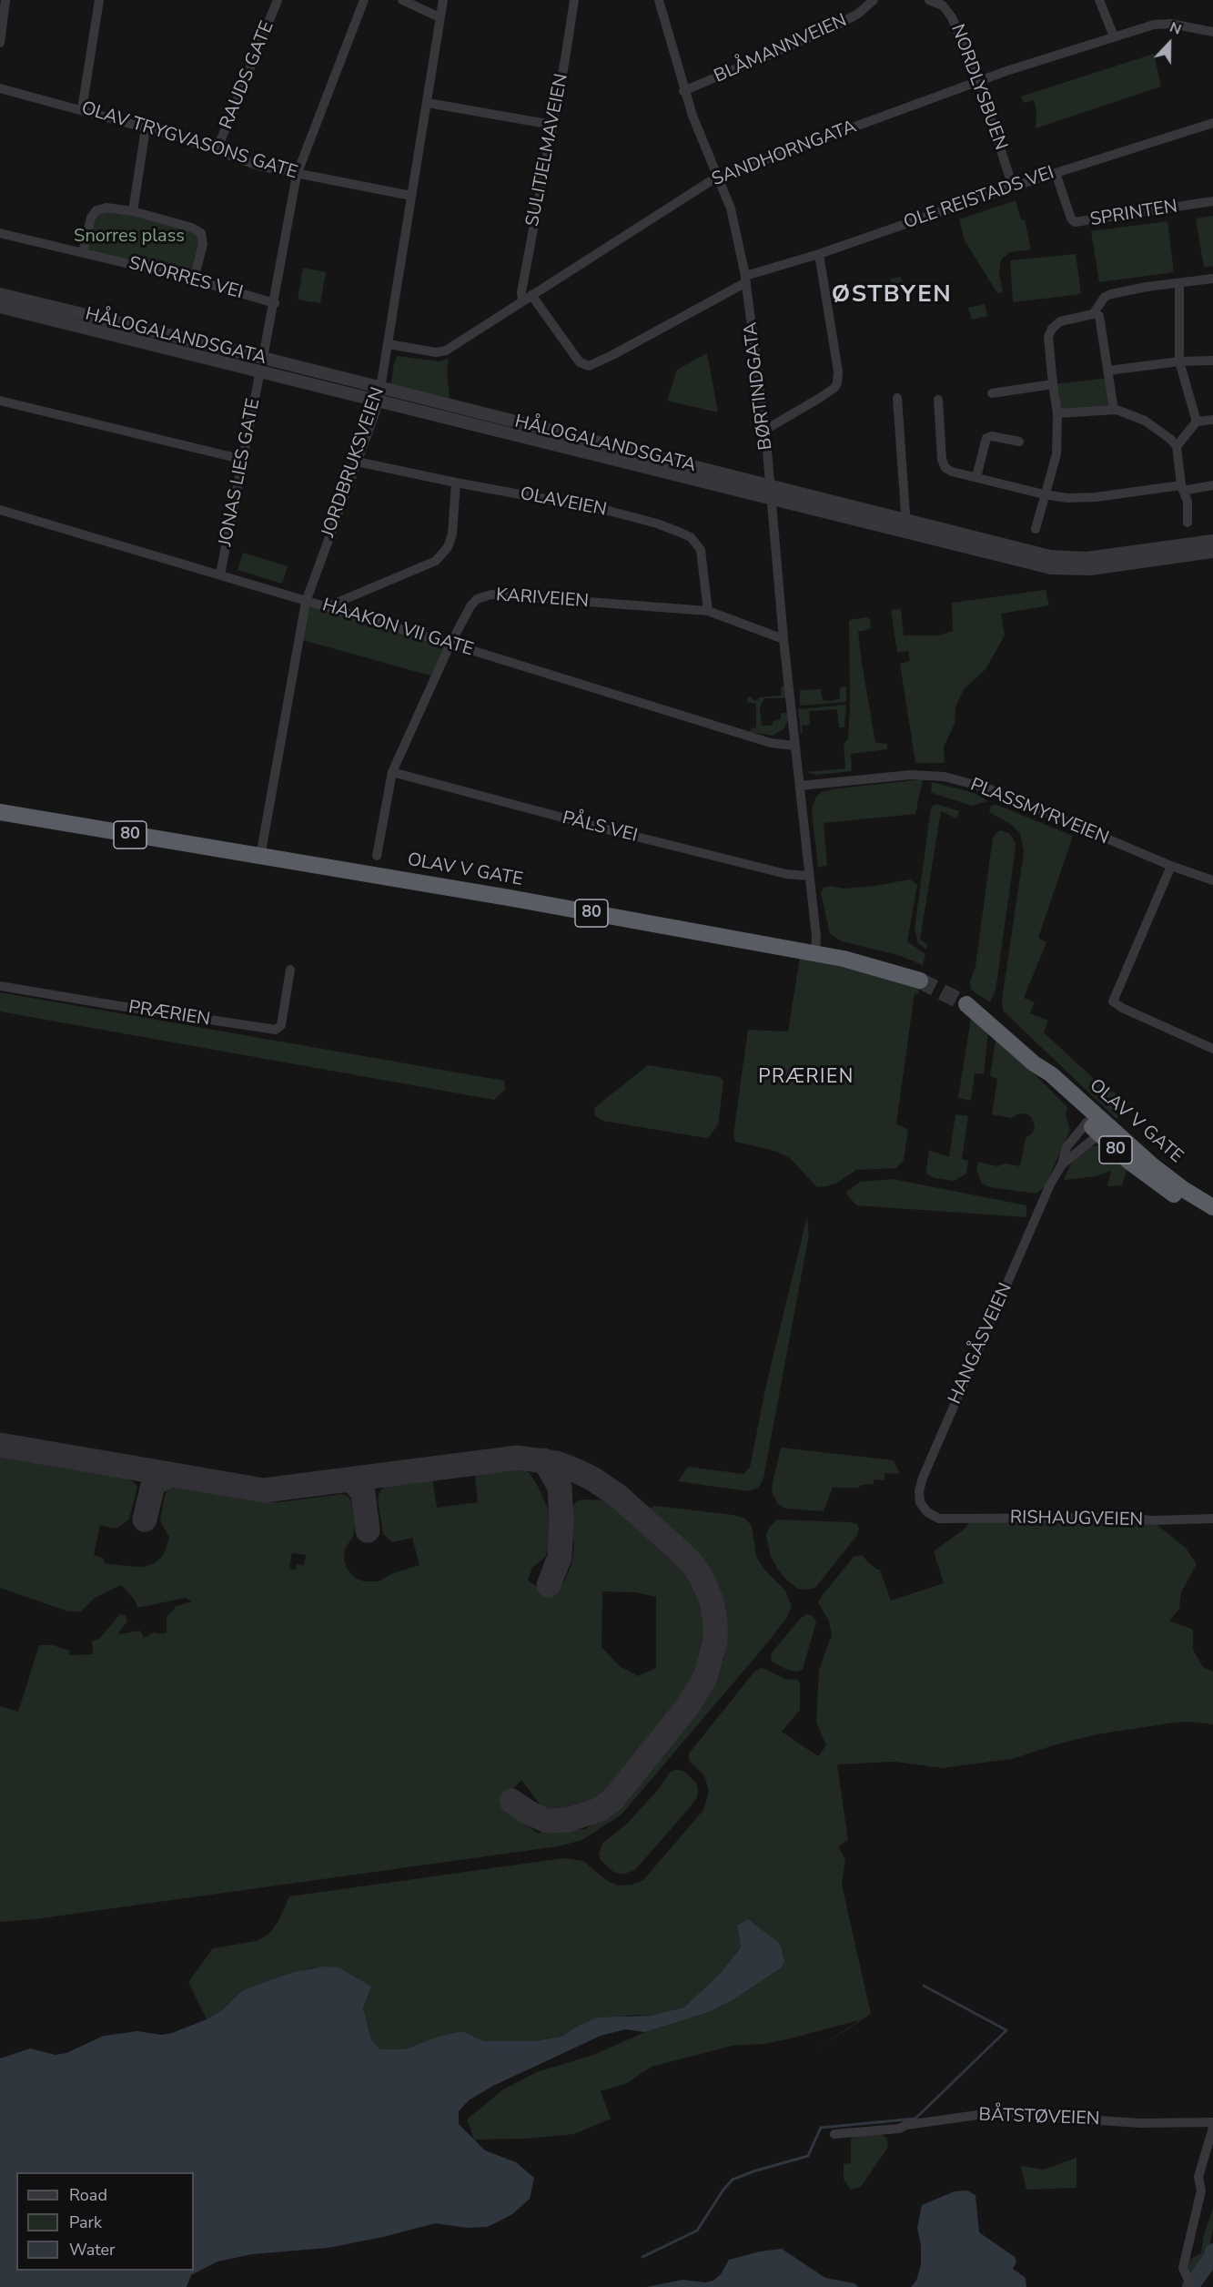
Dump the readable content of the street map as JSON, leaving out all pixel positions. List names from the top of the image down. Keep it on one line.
{"streets":{"highway":["80","OLAV V GATE"],"street":["BLÅMANNVEIEN","RAUDS GATE","NORDLYSBUEN","OLAV TRYGVASONS GATE","SULITJELMAVEIEN","SANDHORNGATA","OLE REISTADS VEI","SPRINTEN","SNORRES VEI","HÅLOGALANDSGATA","BØRTINDGATA","JORDBRUKSVEIEN","JONAS LIES GATE","OLAVEIEN","KARIVEIEN","HAAKON VII GATE","PLASSMYRVEIEN","PÅLS VEI","PRÆRIEN","HANGÅSVEIEN","RISHAUGVEIEN","BÅTSTØVEIEN"]},"crossings":[["BLÅMANNVEIEN","BØRTINDGATA"],["RAUDS GATE","OLAV TRYGVASONS GATE"],["NORDLYSBUEN","SANDHORNGATA"],["NORDLYSBUEN","OLE REISTADS VEI"],["OLAV TRYGVASONS GATE","JORDBRUKSVEIEN"],["OLAV TRYGVASONS GATE","JONAS LIES GATE"],["SULITJELMAVEIEN","SANDHORNGATA"],["SULITJELMAVEIEN","OLE REISTADS VEI"],["SANDHORNGATA","OLE REISTADS VEI"],["SANDHORNGATA","BØRTINDGATA"],["SANDHORNGATA","JORDBRUKSVEIEN"],["OLE REISTADS VEI","SPRINTEN"],["OLE REISTADS VEI","BØRTINDGATA"],["SNORRES VEI","JONAS LIES GATE"],["HÅLOGALANDSGATA","BØRTINDGATA"],["HÅLOGALANDSGATA","JORDBRUKSVEIEN"],["HÅLOGALANDSGATA","JONAS LIES GATE"],["BØRTINDGATA","KARIVEIEN"],["BØRTINDGATA","HAAKON VII GATE"],["BØRTINDGATA","PLASSMYRVEIEN"],["JORDBRUKSVEIEN","OLAVEIEN"],["JORDBRUKSVEIEN","HAAKON VII GATE"],["JORDBRUKSVEIEN","OLAV V GATE"],["JONAS LIES GATE","HAAKON VII GATE"],["OLAVEIEN","KARIVEIEN"],["KARIVEIEN","HAAKON VII GATE"],["KARIVEIEN","PÅLS VEI"],["HANGÅSVEIEN","RISHAUGVEIEN"]],"districts":["ØSTBYEN","PRÆRIEN"],"parks":["Snorres plass"],"legend":["Road","Park","Water"],"north":"top"}
